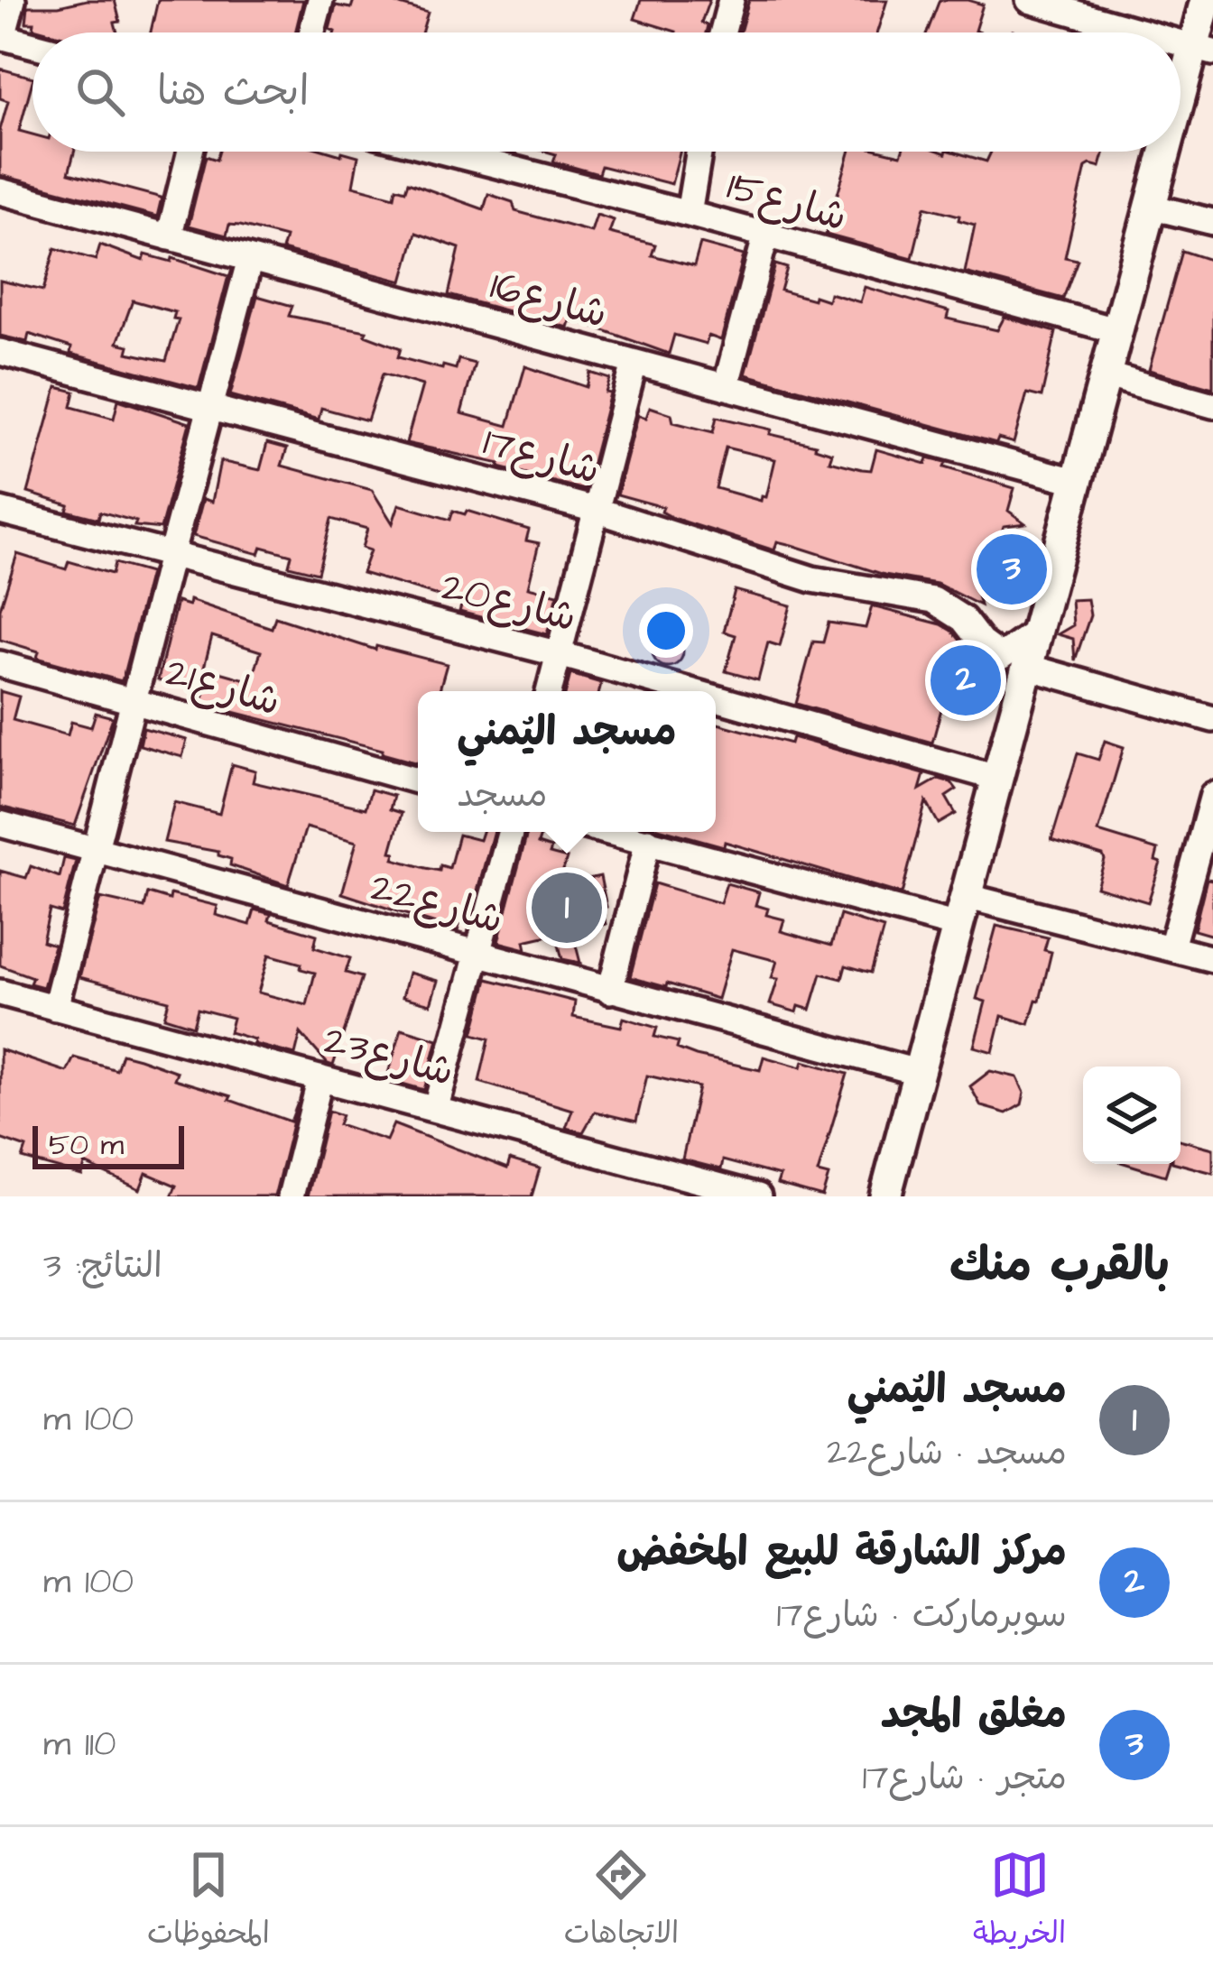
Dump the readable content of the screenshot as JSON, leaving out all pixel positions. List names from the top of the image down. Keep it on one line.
{"streets":{"street":["شارع15","شارع16","شارع17","شارع20","شارع21","شارع22","شارع23"]},"scale_bar":"50 m","page":{"search":"ابحث هنا","pins":["3","2","1"],"popup":["مسجد اليُمني","مسجد"],"scale":"50 m","heading":["بالقرب منك","النتائج: 3"],"list":[{"mark":"1","name":"مسجد اليُمني","note":"مسجد · شارع22","value":"100 m"},{"mark":"2","name":"مركز الشارقة للبيع المخفض","note":"سوبرماركت · شارع17","value":"100 m"},{"mark":"3","name":"مغلق المجد","note":"متجر · شارع17","value":"110 m"}],"nav":["الخريطة","الاتجاهات","المحفوظات"]}}
